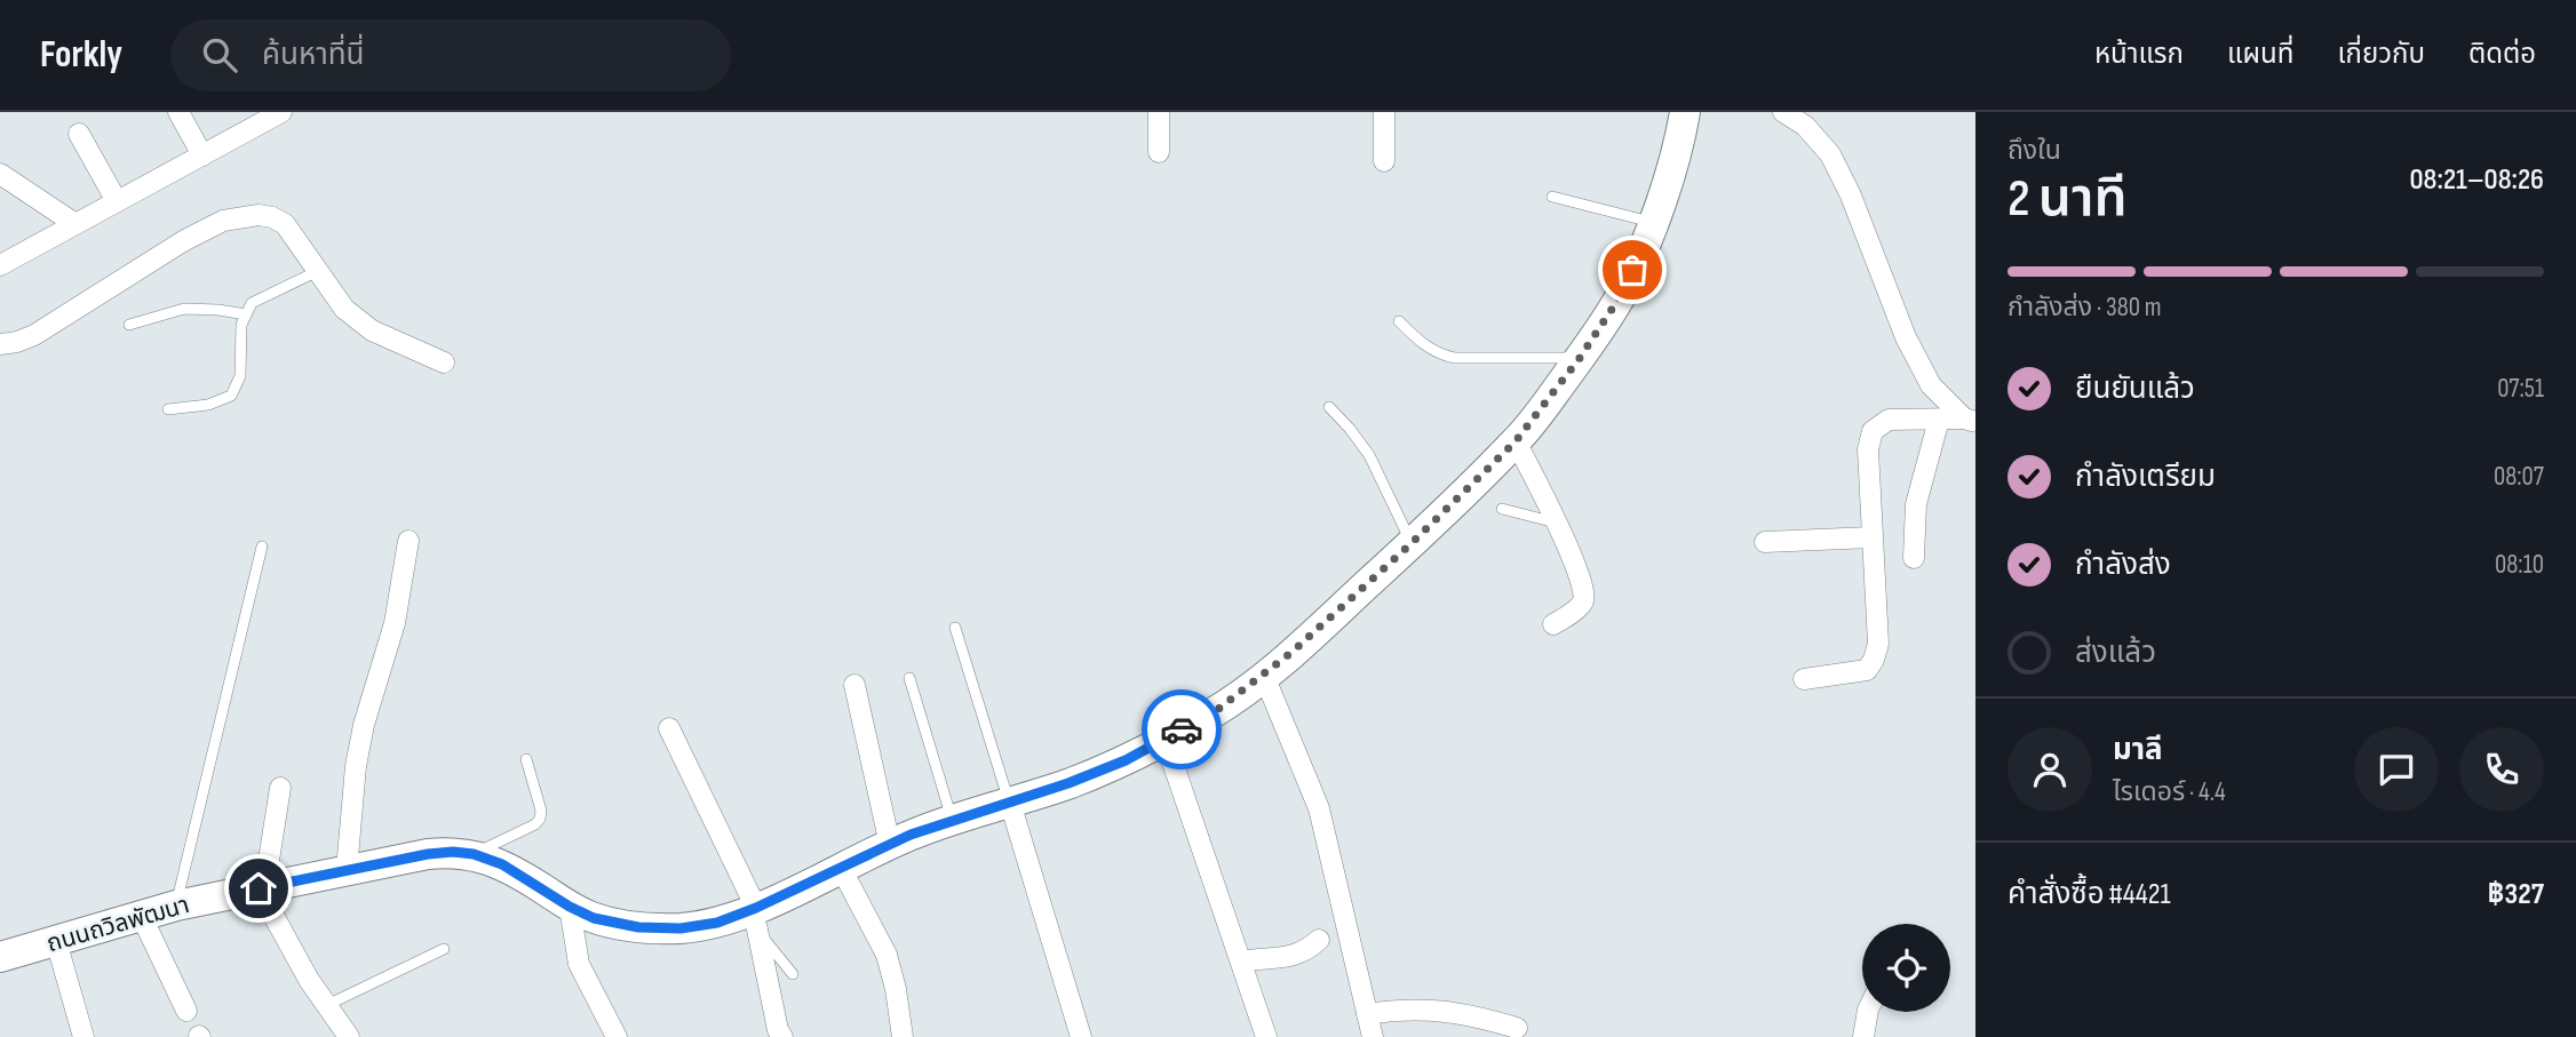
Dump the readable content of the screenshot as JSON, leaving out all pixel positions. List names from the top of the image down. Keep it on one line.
{"streets":{"street":["ถนนถวิลพัฒนา"]},"page":{"header":"Forkly","search":"ค้นหาที่นี่","nav":["หน้าแรก","แผนที่","เกี่ยวกับ","ติดต่อ"],"heading":["2 นาที","ถึงใน","08:21–08:26"],"panel":["มาลี","ไรเดอร์ · 4.4","คำสั่งซื้อ #4421","฿327"],"bar":"กำลังส่ง · 380 m","list":[["ยืนยันแล้ว","07:51"],["กำลังเตรียม","08:07"],["กำลังส่ง","08:10"],"ส่งแล้ว"]}}
